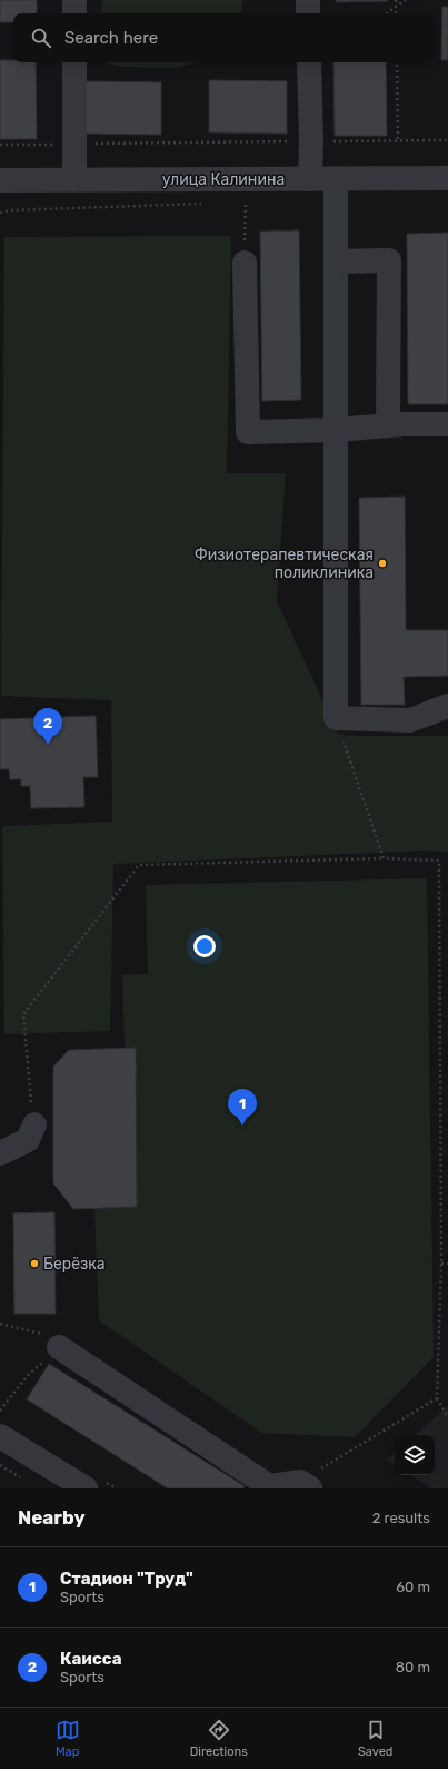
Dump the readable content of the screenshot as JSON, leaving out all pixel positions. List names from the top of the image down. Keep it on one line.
{"streets":{"street":["улица Калинина"]},"places":["Физиотерапевтическая поликлиника","Берёзка"],"page":{"search":"Search here","pins":["2","1"],"heading":["Nearby","2 results"],"list":[{"mark":"1","name":"Стадион \"Труд\"","note":"Sports","value":"60 m"},{"mark":"2","name":"Каисса","note":"Sports","value":"80 m"}],"nav":["Map","Directions","Saved"]}}
